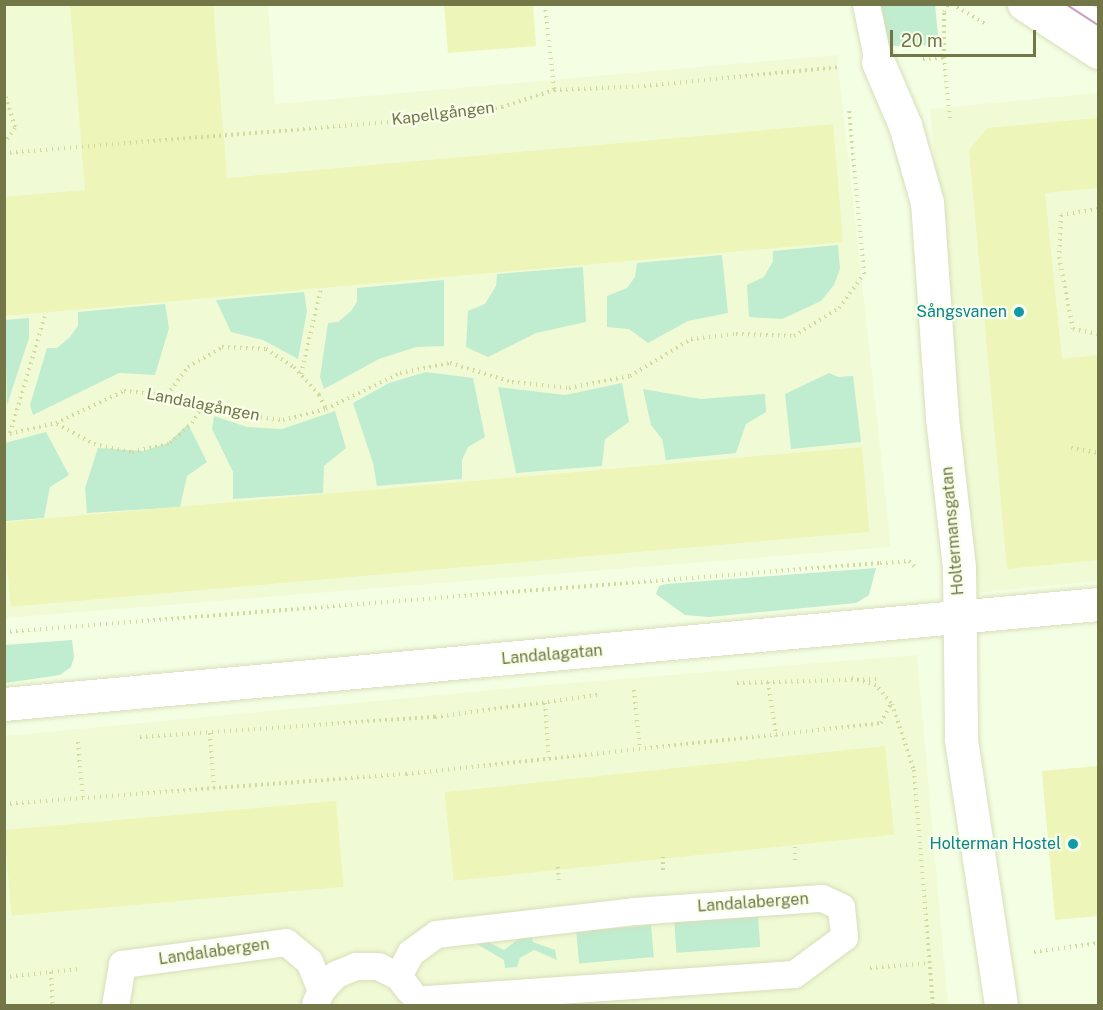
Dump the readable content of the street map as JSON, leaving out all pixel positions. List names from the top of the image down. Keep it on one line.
{"streets":{"street":["Holtermansgatan","Landalagatan"],"lane":["Landalabergen"],"path":["Kapellgången","Landalagången"]},"crossings":[["Kapellgången","Holtermansgatan"],["Holtermansgatan","Landalagatan"]],"places":["Sångsvanen","Holterman Hostel"],"scale_bar":"20 m"}
